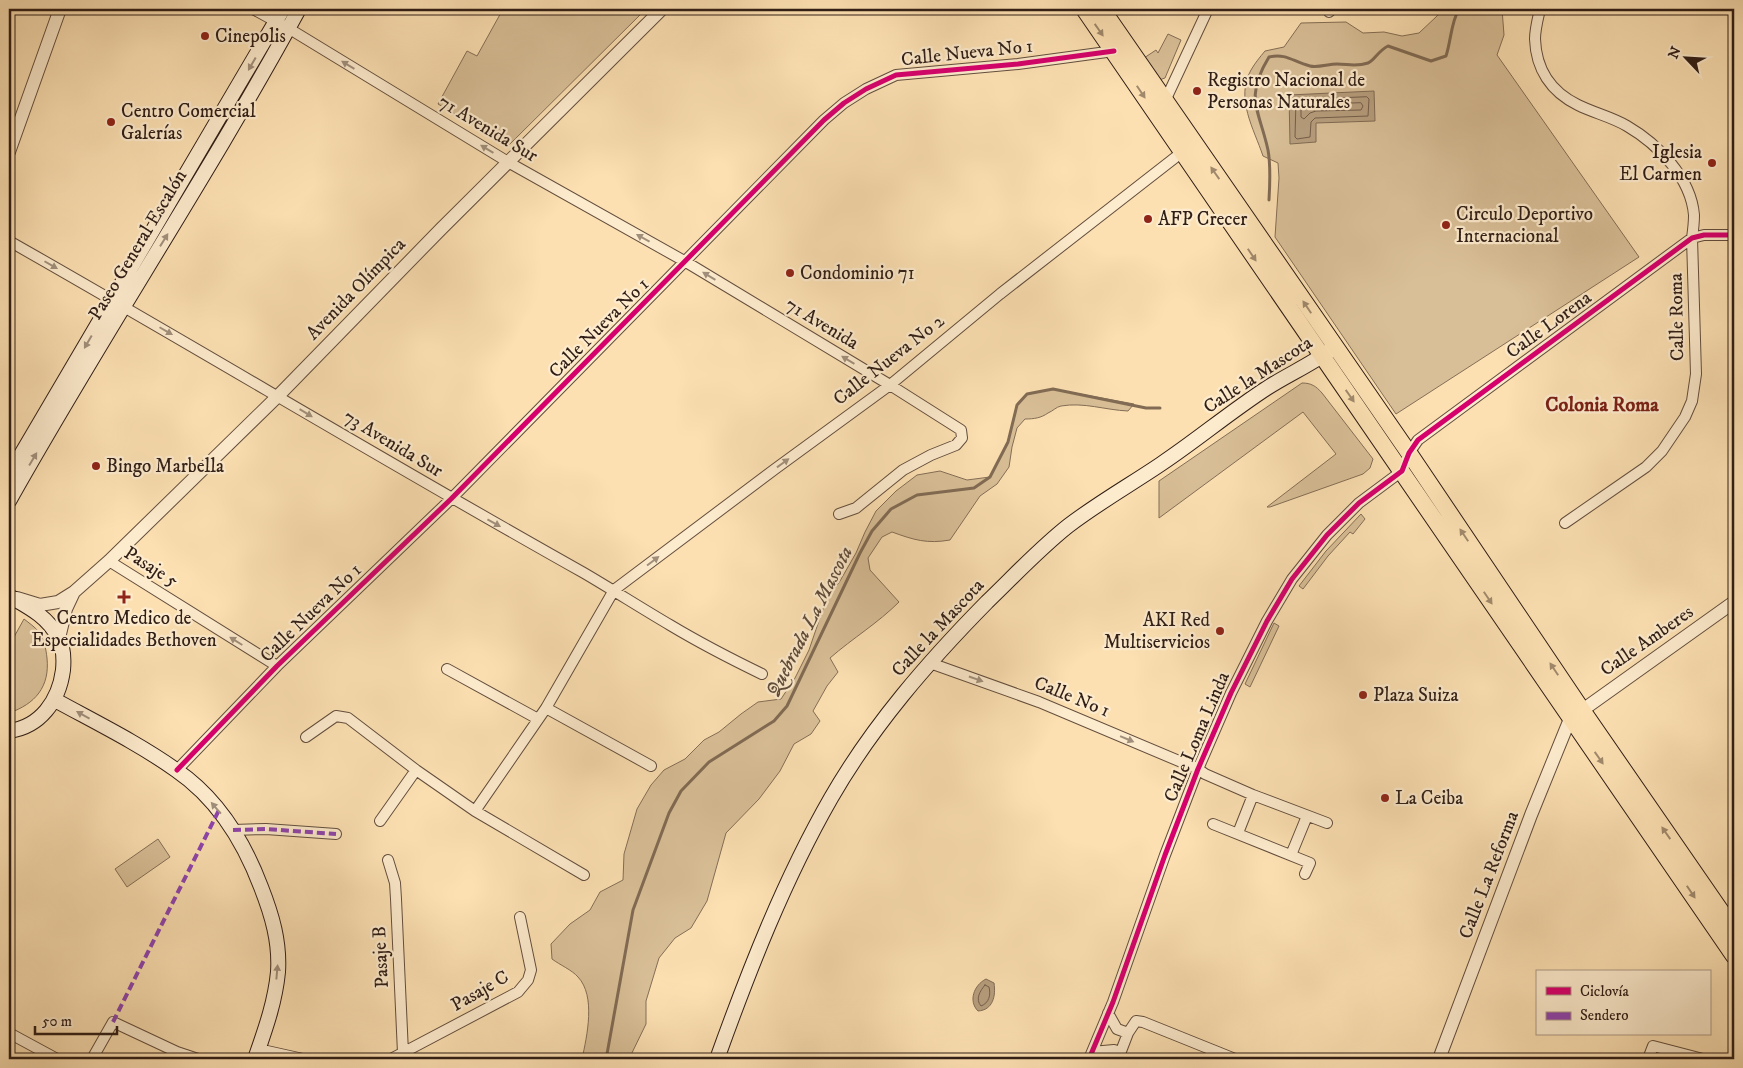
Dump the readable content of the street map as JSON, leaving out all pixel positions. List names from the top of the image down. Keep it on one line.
{"streets":{"main road":["Paseo General Escalón","Calle la Mascota"],"street":["Calle Nueva No 1","71 Avenida Sur","Avenida Olímpica","Calle Roma","71 Avenida","Calle Lorena","Calle Nueva No 2","73 Avenida Sur","Pasaje 5","Calle Amberes","Calle No 1","Calle Loma Linda","Calle La Reforma","Pasaje B","Pasaje C"]},"crossings":[["Calle Nueva No 1","71 Avenida Sur"],["Calle Nueva No 1","71 Avenida"],["Calle Nueva No 1","73 Avenida Sur"],["Calle Nueva No 1","Pasaje 5"],["71 Avenida Sur","Paseo General Escalón"],["71 Avenida Sur","Avenida Olímpica"],["71 Avenida Sur","71 Avenida"],["Paseo General Escalón","73 Avenida Sur"],["Avenida Olímpica","73 Avenida Sur"],["Avenida Olímpica","Pasaje 5"],["Calle Roma","Calle Lorena"],["71 Avenida","Calle Nueva No 2"],["Calle Lorena","Calle Loma Linda"],["Calle Nueva No 2","73 Avenida Sur"],["Calle la Mascota","Calle No 1"],["Calle Amberes","Calle La Reforma"],["Calle No 1","Calle Loma Linda"],["Pasaje B","Pasaje C"]],"one_way":["71 Avenida Sur","71 Avenida","Calle Nueva No 2","73 Avenida Sur","Pasaje 5","Calle No 1"],"districts":["Colonia Roma"],"water":["Quebrada La Mascota"],"places":{"other":["Cinepolis","Registro Nacional de Personas Naturales","Centro Comercial Galerías","Iglesia El Carmen","AFP Crecer","Circulo Deportivo Internacional","Condominio 71","Bingo Marbella","AKI Red Multiservicios","Plaza Suiza","La Ceiba"],"health":["Centro Medico de Especialidades Bethoven"]},"legend":["Ciclovía","Sendero"],"scale_bar":"50 m","north":"top left"}
